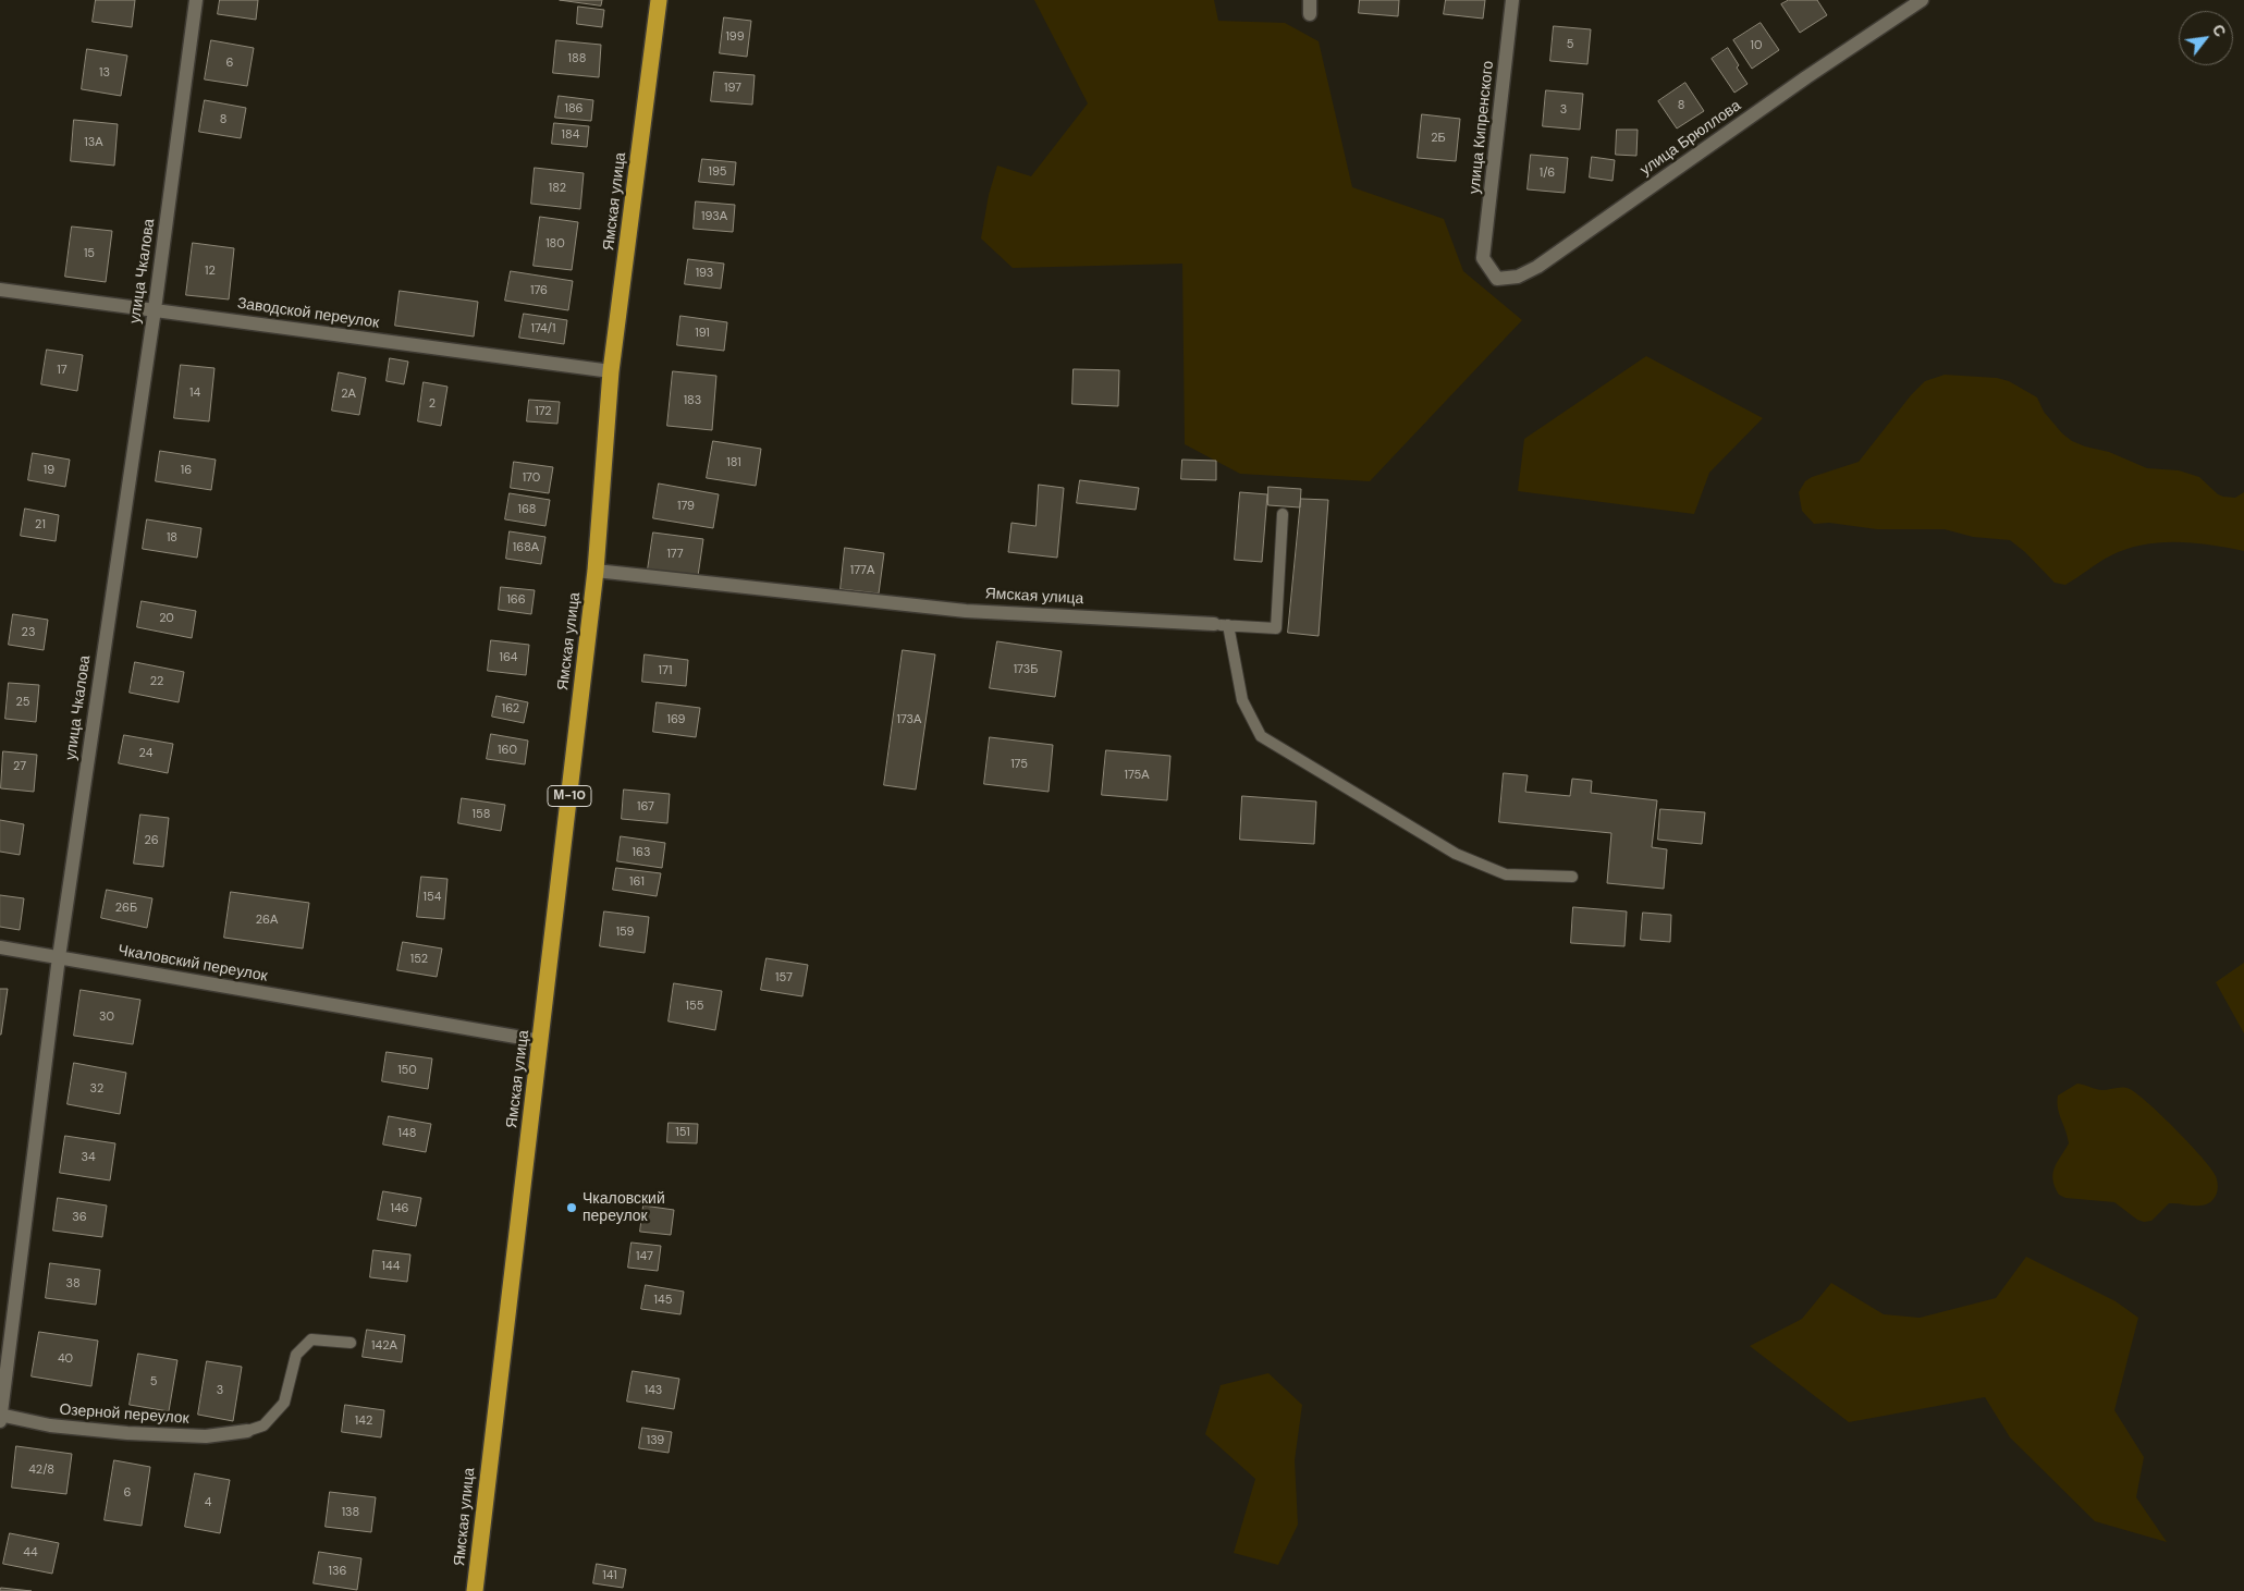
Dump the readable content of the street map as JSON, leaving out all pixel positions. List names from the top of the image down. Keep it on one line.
{"streets":{"highway":["Ямская улица","М-10"],"street":["улица Кипренского","улица Брюллова","улица Чкалова","Заводской переулок","Чкаловский переулок","Озерной переулок"]},"crossings":[["улица Кипренского","улица Брюллова"],["Ямская улица","Заводской переулок"],["Ямская улица","Чкаловский переулок"],["улица Чкалова","Заводской переулок"],["улица Чкалова","Чкаловский переулок"],["улица Чкалова","Озерной переулок"]],"places":["Чкаловский переулок"],"house_numbers":["199","5","10","188","6","13","197","8","186","3","8","184","2Б","13А","195","1/6","182","193А","180","15","12","193","176","174/1","191","17","14","2А","183","2","172","181","19","16","170","179","168","21","18","168А","177","177А","166","20","23","164","173Б","171","22","25","162","169","173А","160","24","175","27","175А","167","158","26","163","161","154","26Б","26А","159","152","157","155","30","150","32","151","148","34","146","36","147","144","38","145","142А","40","5","3","143","142","139","42/8","6","4","138","44","136","141"],"north":"top right"}
